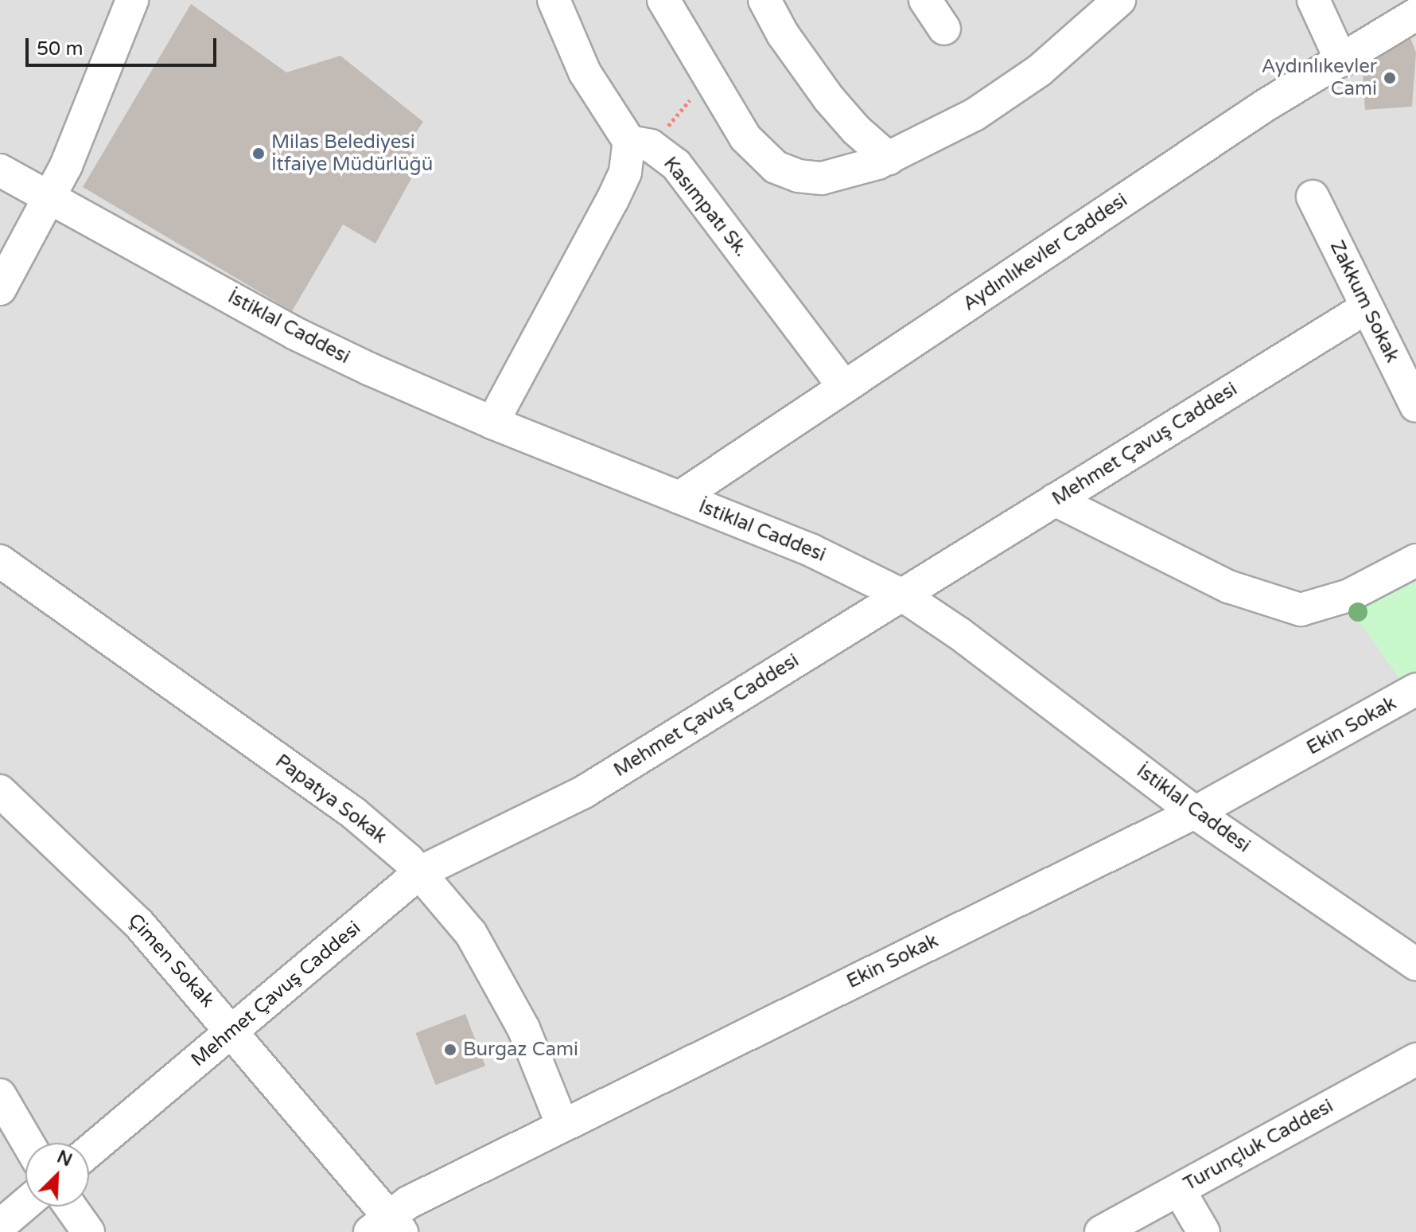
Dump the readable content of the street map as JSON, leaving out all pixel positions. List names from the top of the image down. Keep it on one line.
{"streets":{"street":["Kasımpatı Sk.","Aydınlıkevler Caddesi","Zakkum Sokak","İstiklal Caddesi","Mehmet Çavuş Caddesi","Ekin Sokak","Papatya Sokak","Çimen Sokak","Turunçluk Caddesi"]},"crossings":[["Kasımpatı Sk.","Aydınlıkevler Caddesi"],["Aydınlıkevler Caddesi","İstiklal Caddesi"],["Zakkum Sokak","Mehmet Çavuş Caddesi"],["İstiklal Caddesi","Mehmet Çavuş Caddesi"],["İstiklal Caddesi","Ekin Sokak"],["Mehmet Çavuş Caddesi","Papatya Sokak"],["Mehmet Çavuş Caddesi","Çimen Sokak"],["Ekin Sokak","Papatya Sokak"],["Ekin Sokak","Çimen Sokak"]],"places":["Aydınlıkevler Cami","Milas Belediyesi İtfaiye Müdürlüğü","Burgaz Cami"],"scale_bar":"50 m","north":"top right"}
